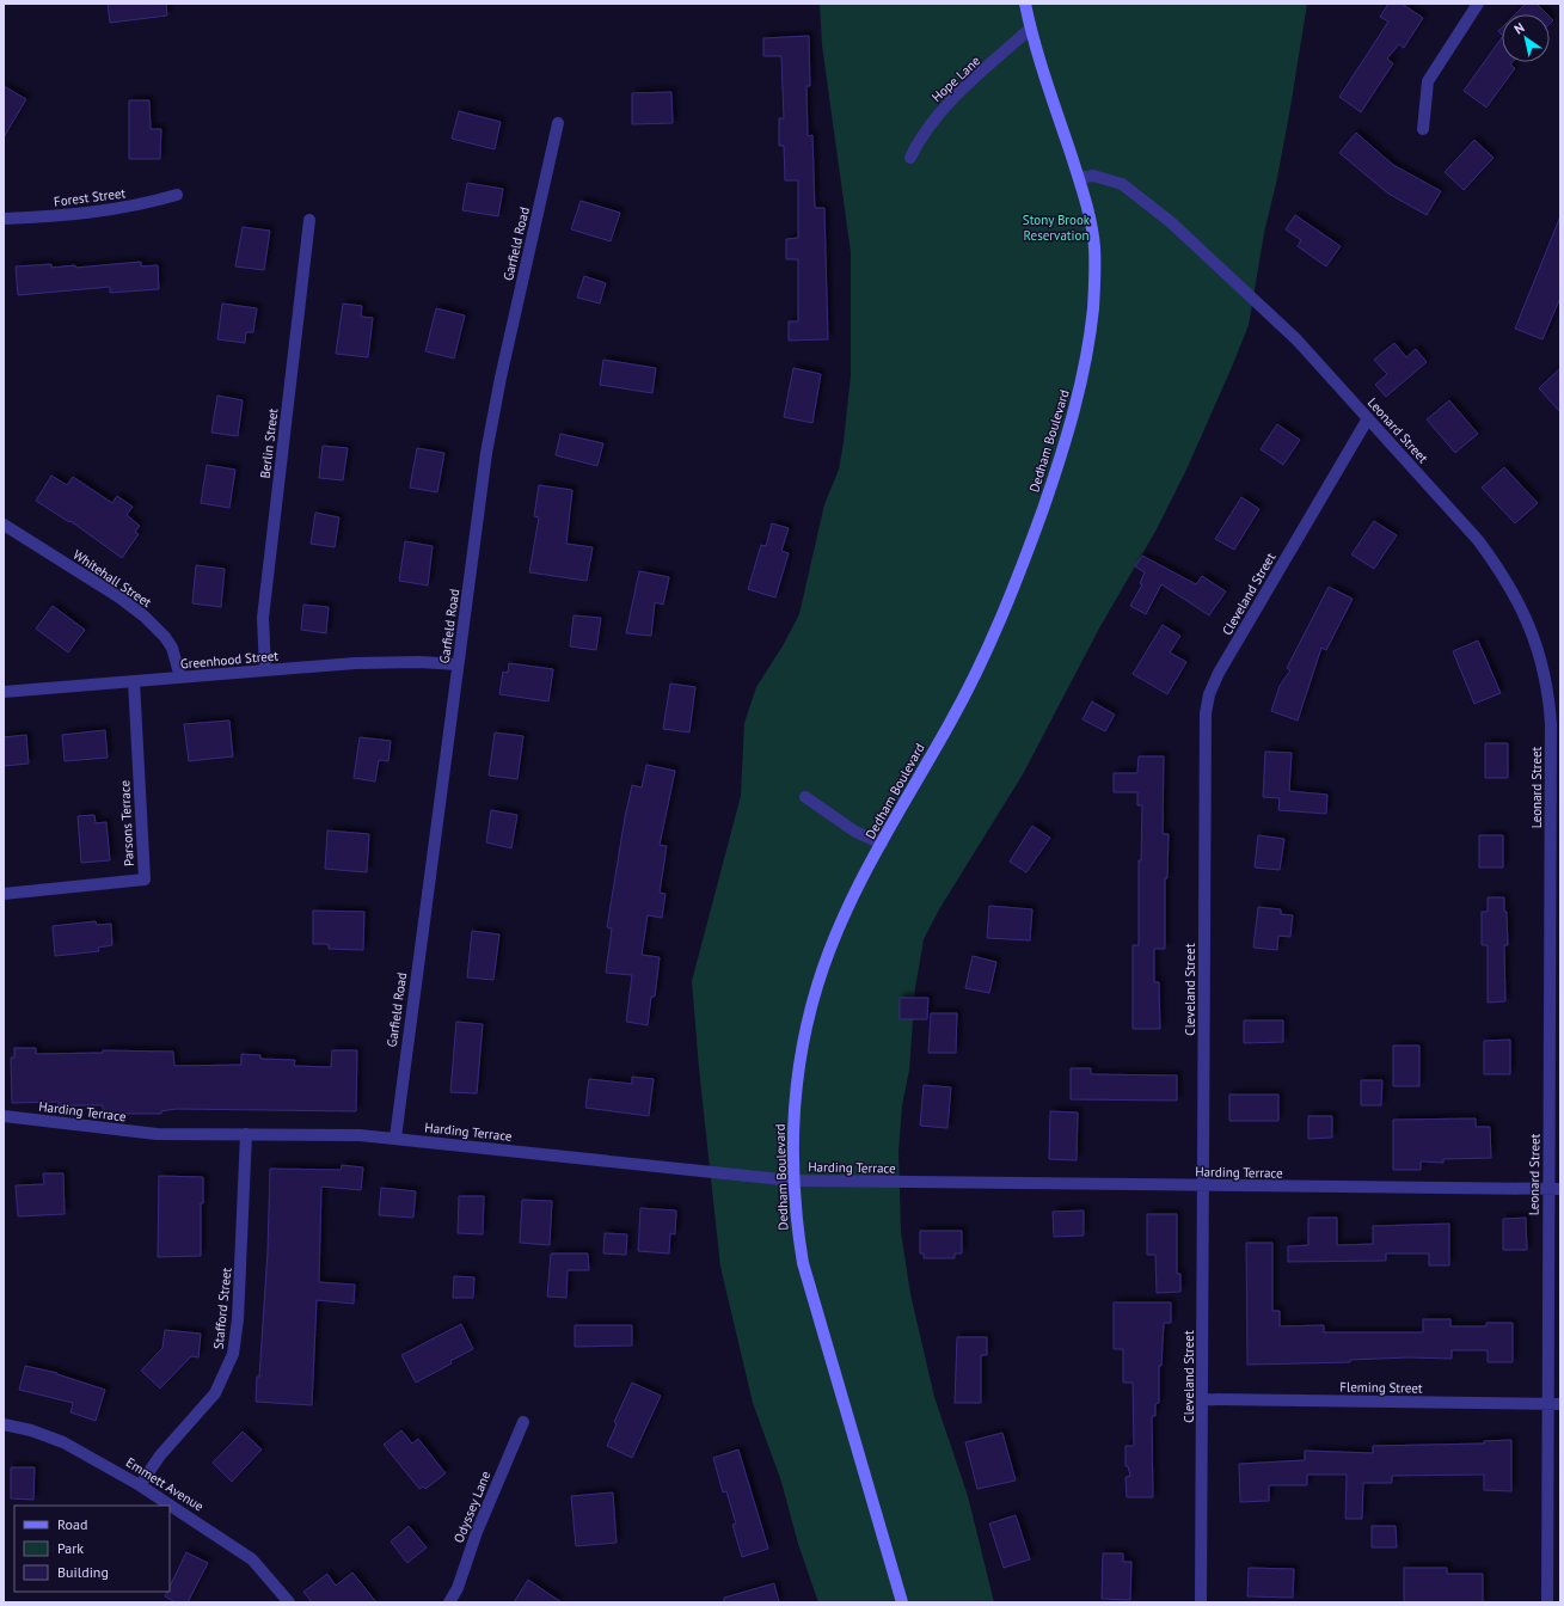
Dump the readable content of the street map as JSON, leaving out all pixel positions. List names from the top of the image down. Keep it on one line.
{"streets":{"main road":["Dedham Boulevard"],"street":["Hope Lane","Forest Street","Garfield Road","Leonard Street","Berlin Street","Whitehall Street","Cleveland Street","Greenhood Street","Parsons Terrace","Harding Terrace","Stafford Street","Fleming Street","Emmett Avenue","Odyssey Lane"]},"crossings":[["Hope Lane","Dedham Boulevard"],["Garfield Road","Greenhood Street"],["Garfield Road","Harding Terrace"],["Leonard Street","Dedham Boulevard"],["Leonard Street","Cleveland Street"],["Leonard Street","Harding Terrace"],["Leonard Street","Fleming Street"],["Dedham Boulevard","Harding Terrace"],["Berlin Street","Greenhood Street"],["Whitehall Street","Greenhood Street"],["Cleveland Street","Harding Terrace"],["Cleveland Street","Fleming Street"],["Greenhood Street","Parsons Terrace"],["Harding Terrace","Stafford Street"],["Stafford Street","Emmett Avenue"]],"parks":["Stony Brook Reservation"],"legend":["Road","Park","Building"],"north":"top left"}
